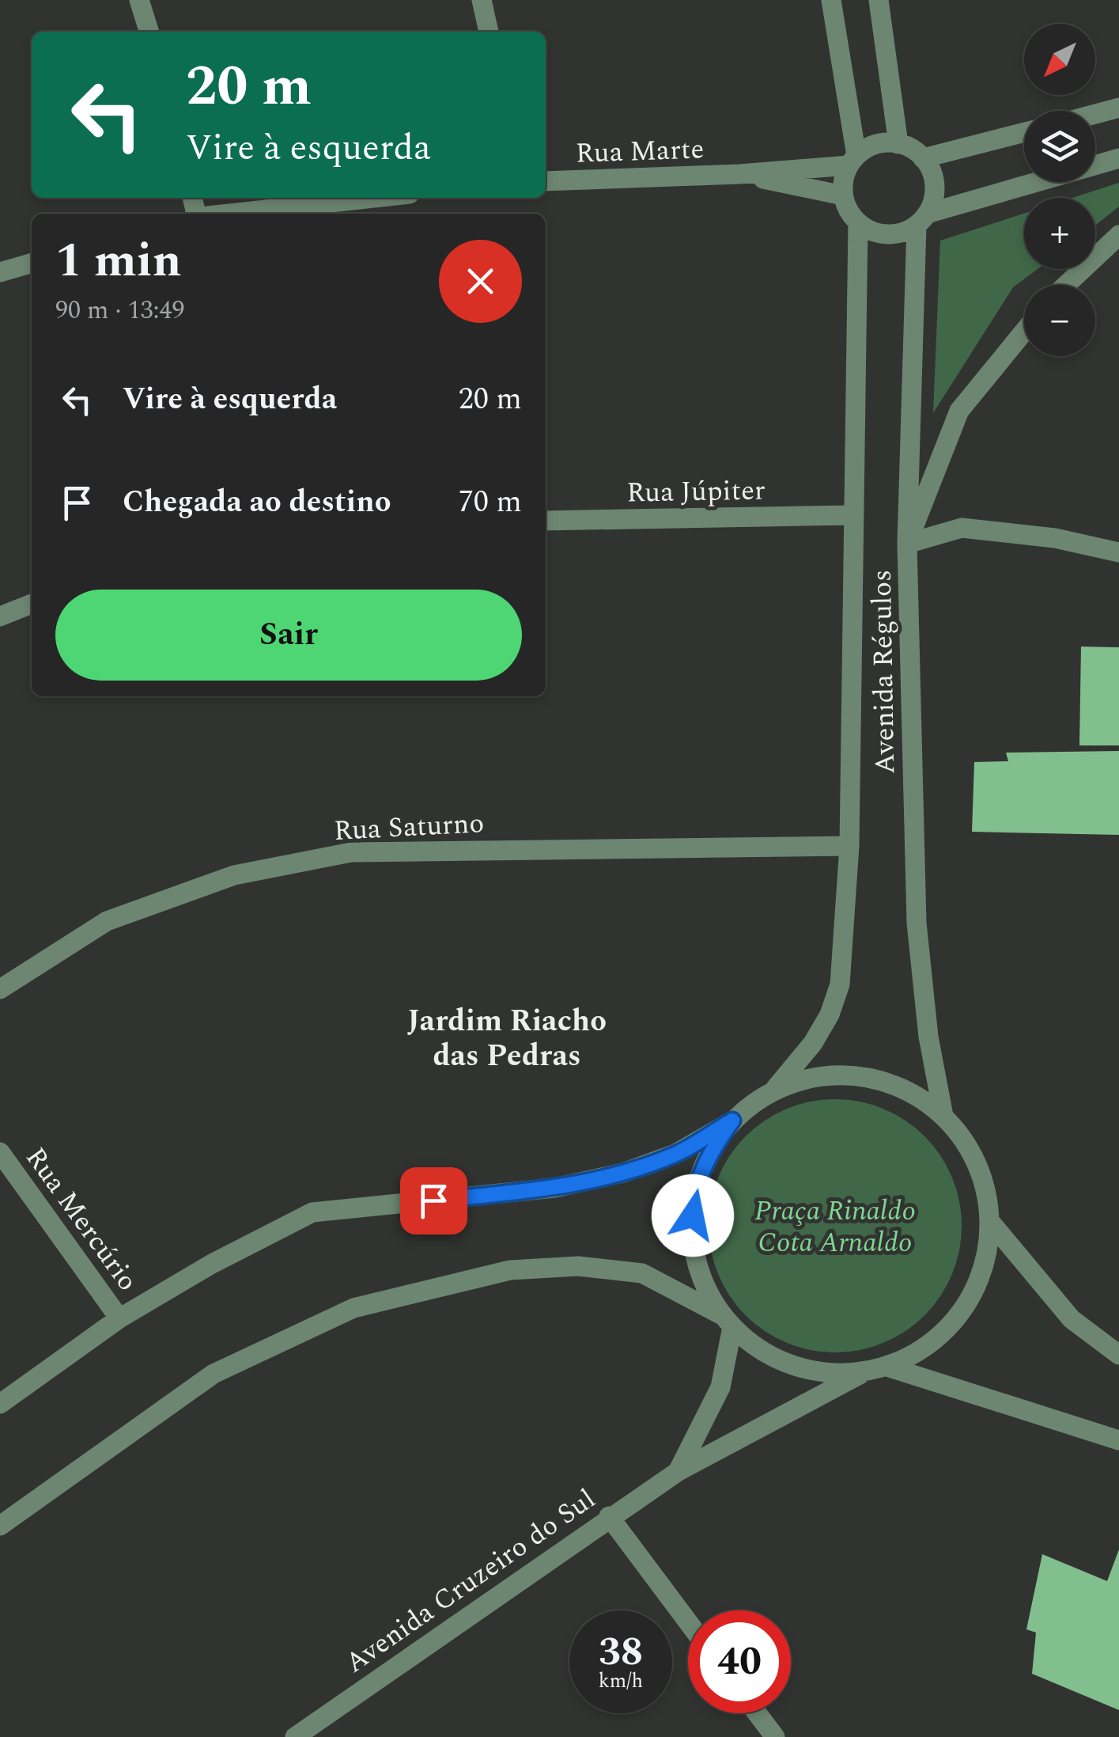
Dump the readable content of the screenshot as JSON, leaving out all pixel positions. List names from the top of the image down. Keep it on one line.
{"streets":{"street":["Rua Marte","Rua Júpiter","Avenida Régulos","Rua Saturno","Rua Mercúrio","Avenida Cruzeiro do Sul"]},"crossings":[["Rua Marte","Avenida Régulos"],["Rua Júpiter","Avenida Régulos"],["Avenida Régulos","Rua Saturno"]],"districts":["Jardim Riacho das Pedras"],"parks":["Praça Rinaldo Cota Arnaldo"],"north":"bottom left","page":{"map_buttons":["+","−"],"turn":["20 m","Vire à esquerda"],"heading":["1 min","90 m · 13:49"],"list":[{"name":"Vire à esquerda","value":"20 m"},{"name":"Chegada ao destino","value":"70 m"}],"buttons":"Sair","speed":"38 km/h","limit":"40"}}
